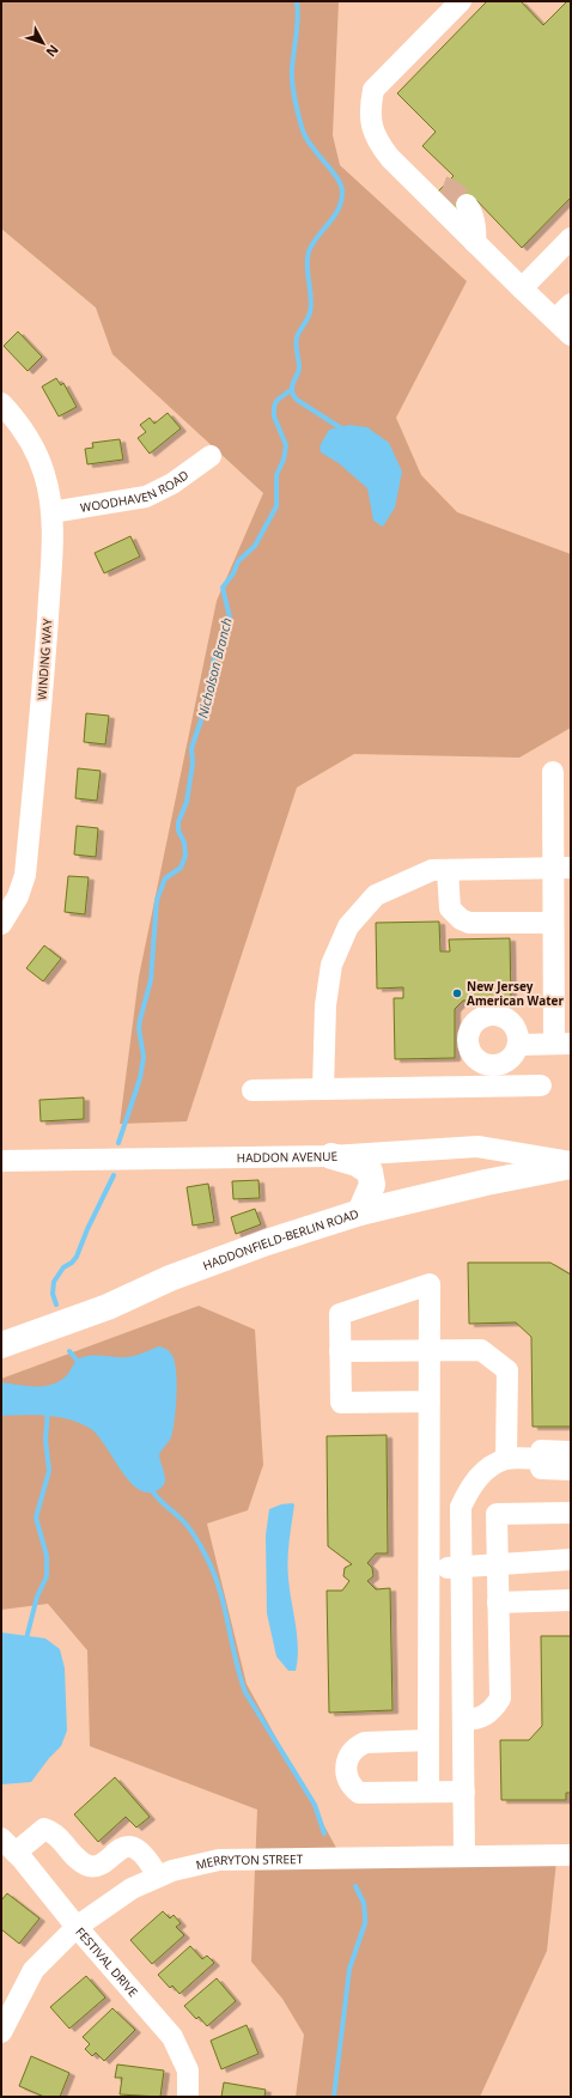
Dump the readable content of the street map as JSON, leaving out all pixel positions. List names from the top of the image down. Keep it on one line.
{"streets":{"main road":["HADDONFIELD-BERLIN ROAD"],"street":["WOODHAVEN ROAD","WINDING WAY","HADDON AVENUE","MERRYTON STREET","FESTIVAL DRIVE"]},"crossings":[["WOODHAVEN ROAD","WINDING WAY"],["MERRYTON STREET","FESTIVAL DRIVE"]],"water":["Nicholson Branch"],"places":["New Jersey American Water"],"north":"bottom right"}
